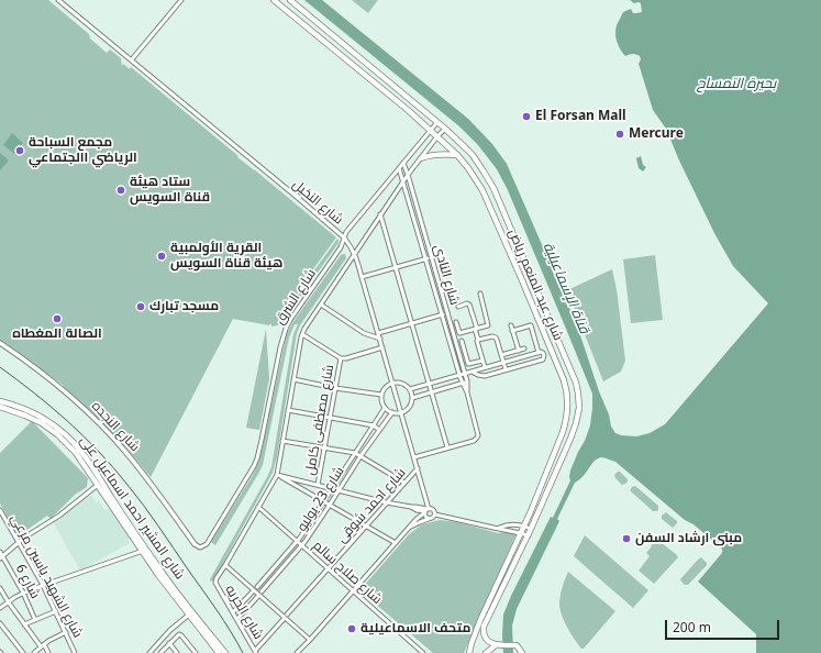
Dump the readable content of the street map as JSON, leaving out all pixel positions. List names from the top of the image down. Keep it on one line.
{"streets":{"main road":["شارع عبد المنعم رياض","شارع المشير احمد اسماعيل على"],"street":["شارع النخيل","شارع النادى","شارع الشرق","شارع مصطفى كامل","شارع النجده","شارع 23 يوليو","شارع احمد شوقى","شارع صلاح سالم","شارع الشهيد ياسين مرعي","شارع 6","شارع الحريه"]},"crossings":[["شارع النخيل","شارع النادى"],["شارع النخيل","شارع الشرق"],["شارع النخيل","شارع احمد شوقى"],["شارع النادى","شارع الشرق"],["شارع عبد المنعم رياض","شارع الشرق"],["شارع الشرق","شارع النجده"],["شارع 23 يوليو","شارع صلاح سالم"],["شارع 23 يوليو","شارع الحريه"],["شارع احمد شوقى","شارع صلاح سالم"],["شارع احمد شوقى","شارع الحريه"]],"water":["بحيرة التمساح","قناة الإسماعيلية"],"places":["El Forsan Mall","Mercure","مجمع السباحة الرياضي االجتماعي","ستاد هيئة قناة السويس","القرية الأولمبية هيئة قناة السويس","مسجد تبارك","الصالة المغطاه","مبنى ارشاد السفن","متحف الاسماعيلية"],"scale_bar":"200 m"}
